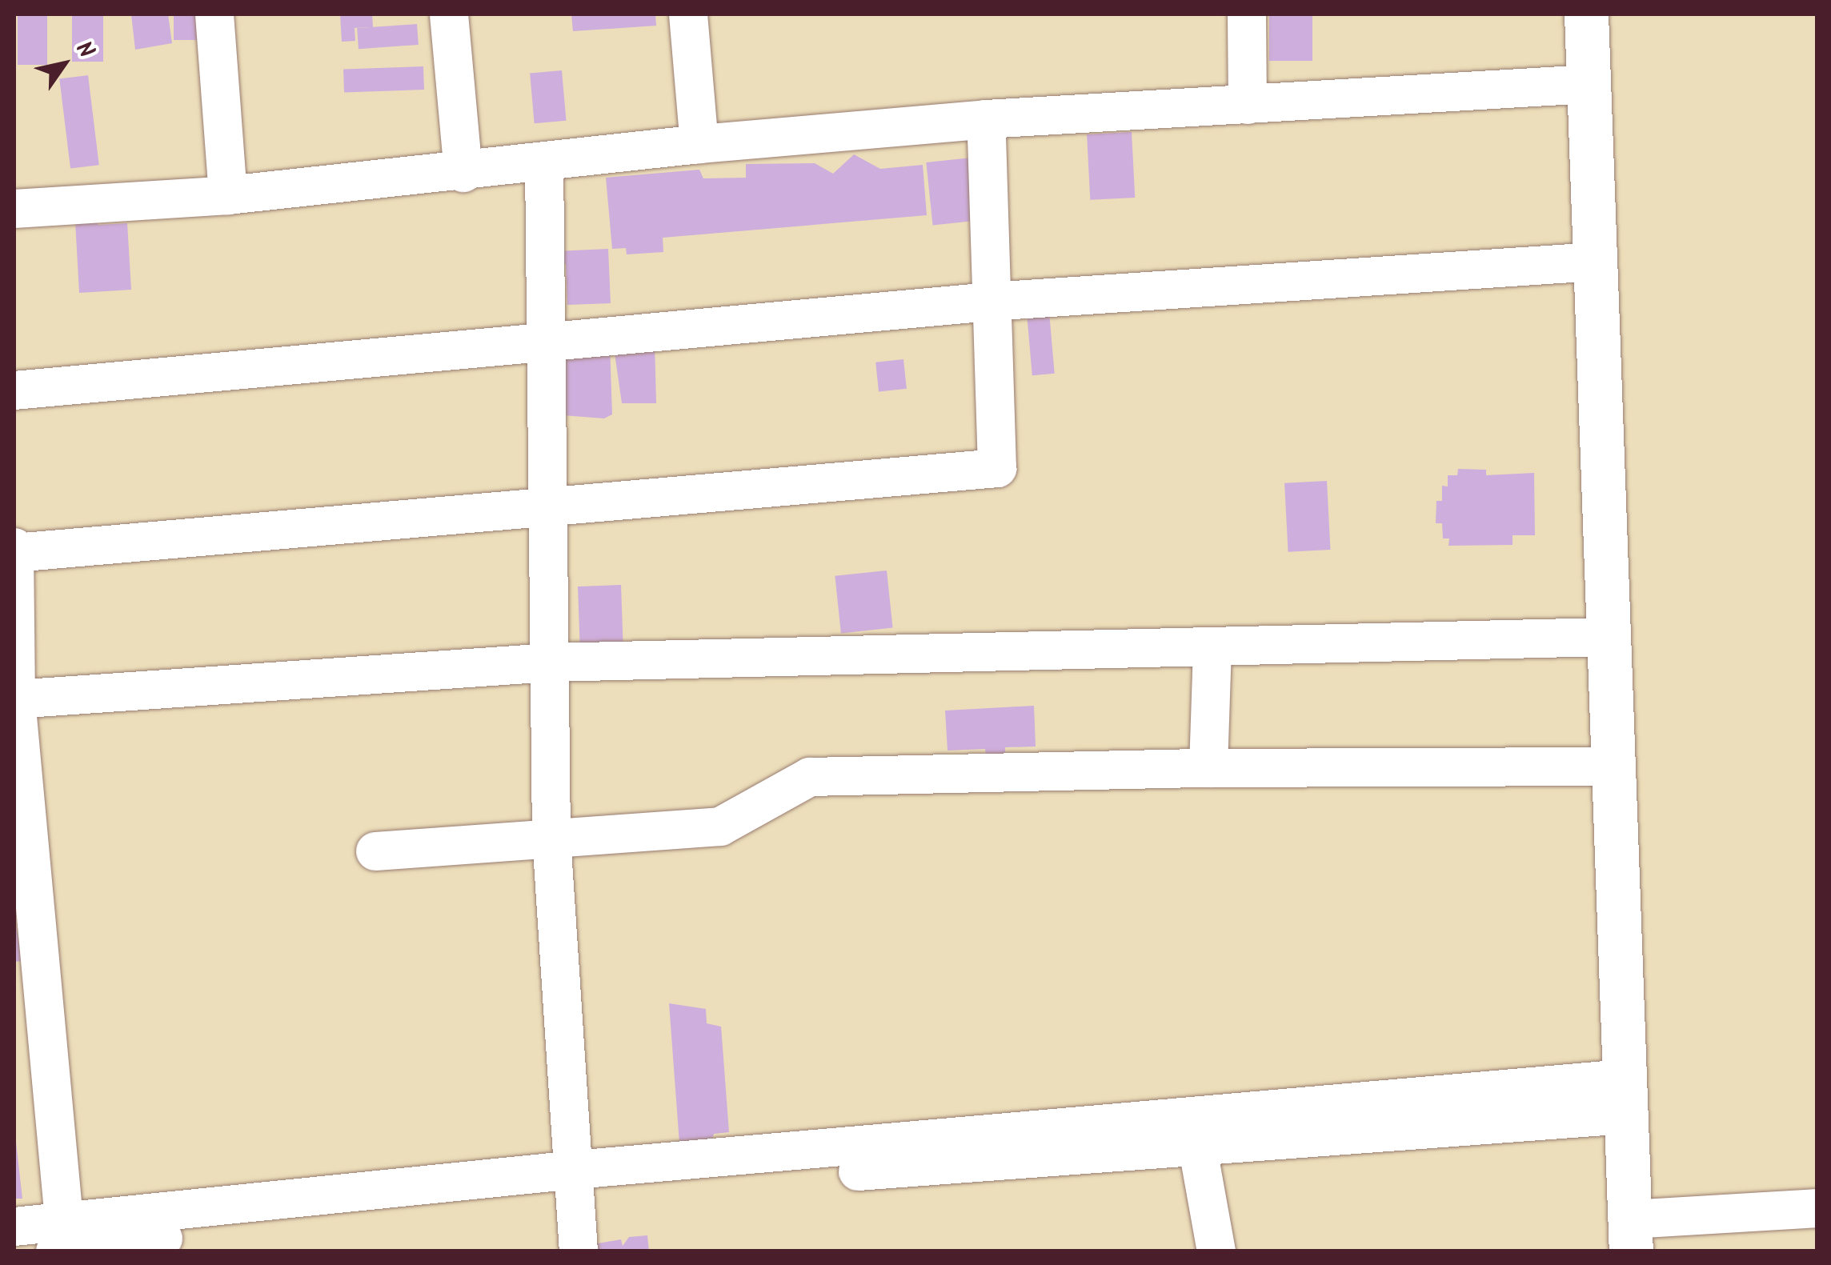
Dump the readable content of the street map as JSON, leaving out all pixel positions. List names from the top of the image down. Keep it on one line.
{"north":"top right"}
